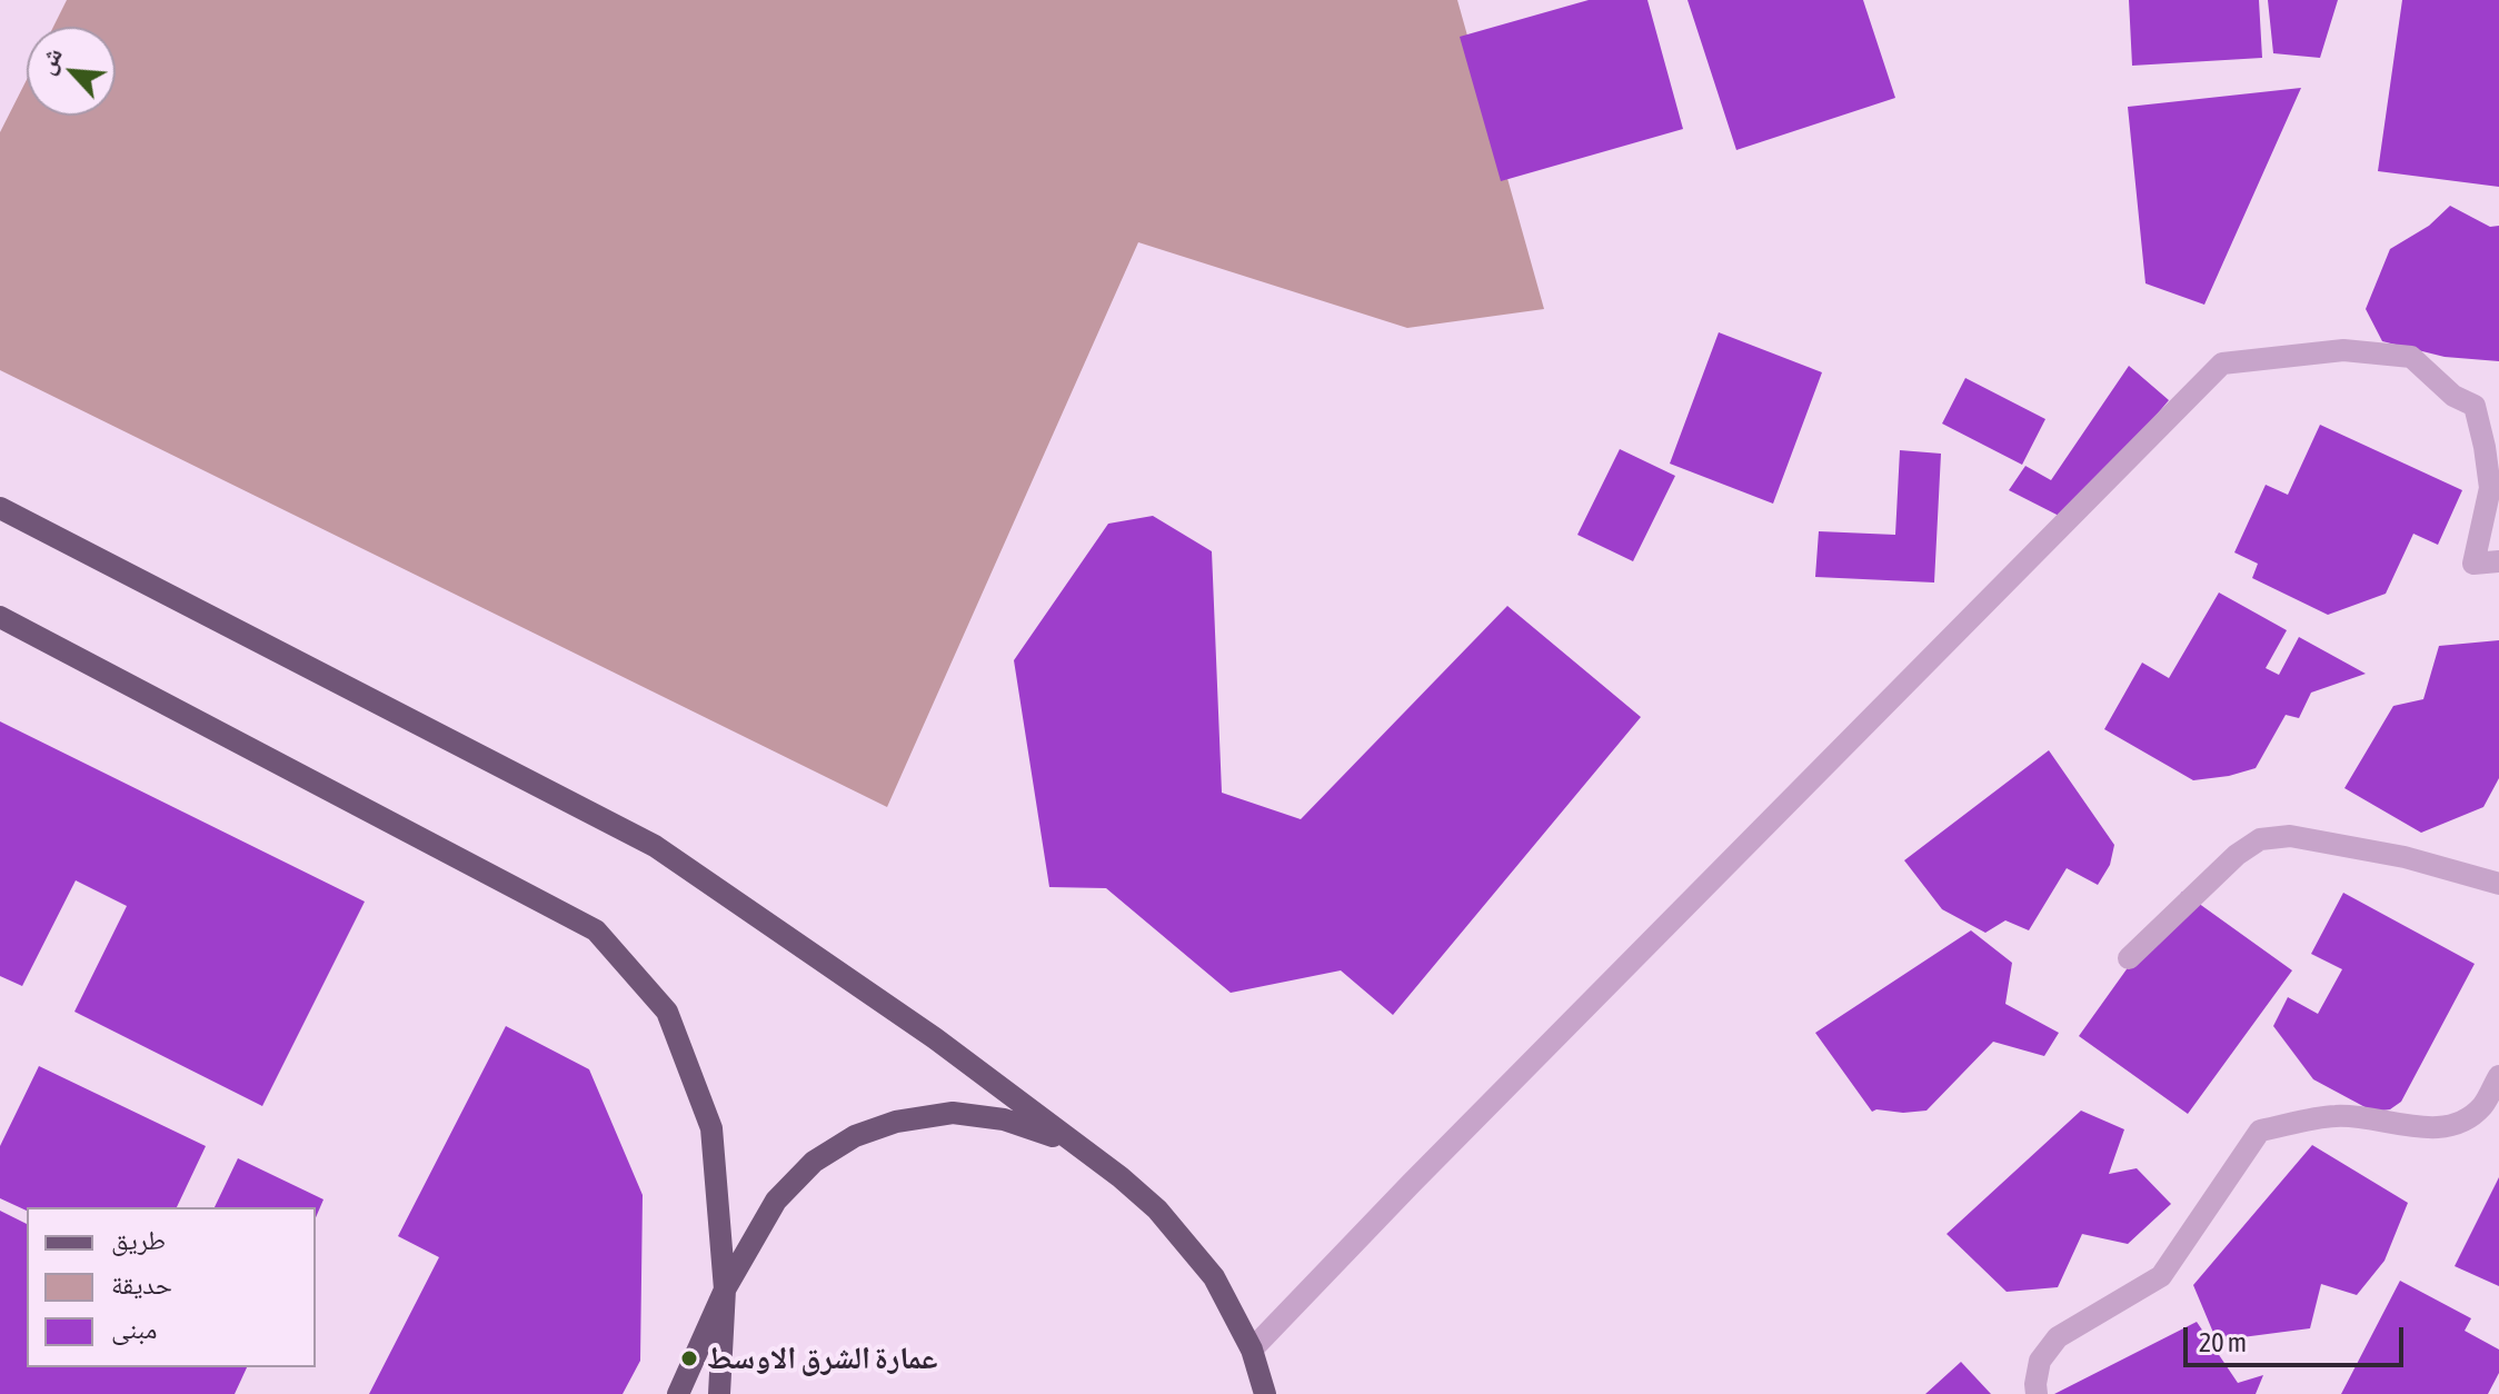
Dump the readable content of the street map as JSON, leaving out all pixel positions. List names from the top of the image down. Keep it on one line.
{"places":["عمارة الشرق الاوسط"],"legend":["طريق","حديقة","مبنى"],"scale_bar":"20 m","north":"top left"}
